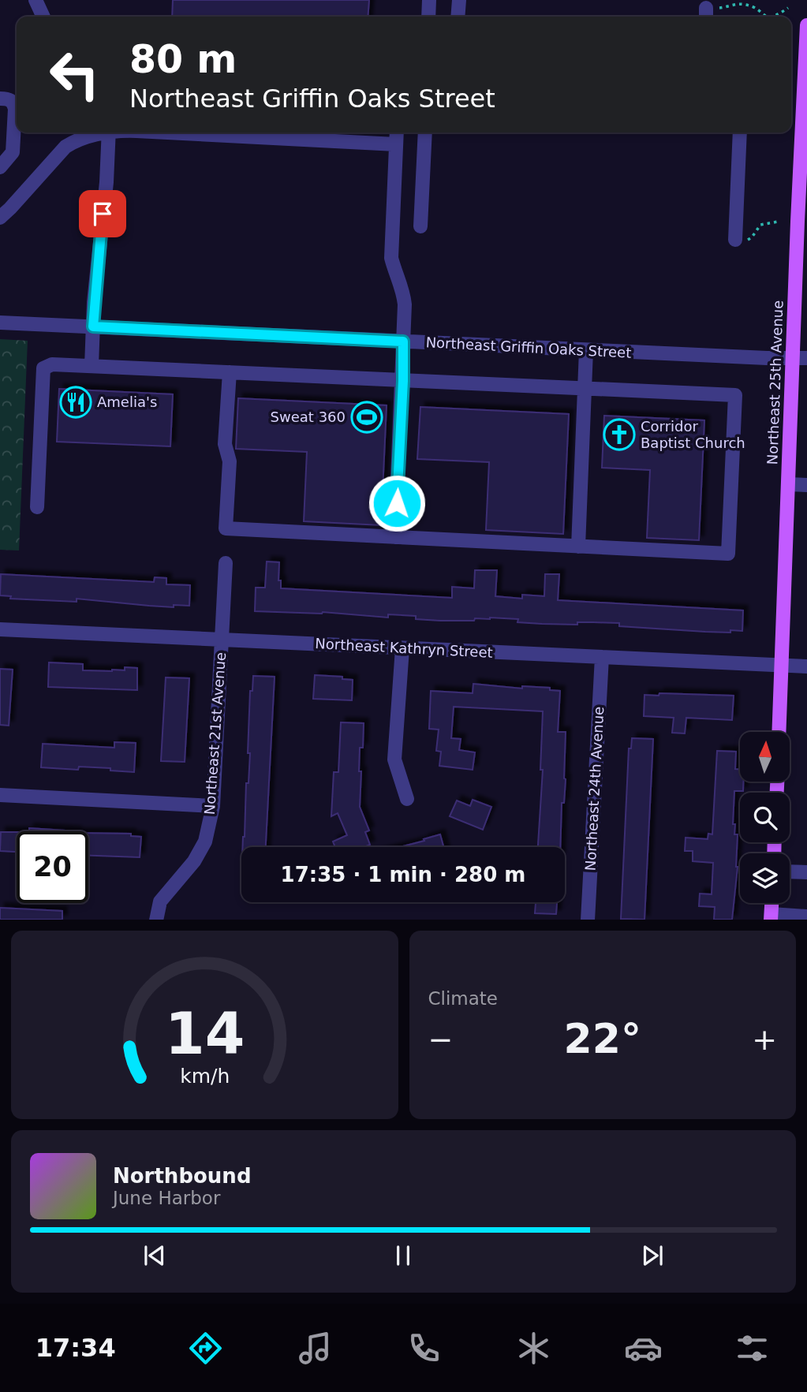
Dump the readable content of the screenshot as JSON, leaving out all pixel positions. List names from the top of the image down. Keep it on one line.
{"streets":{"main road":["Northeast 25th Avenue"],"street":["Northeast Griffin Oaks Street","Northeast Kathryn Street","Northeast 21st Avenue","Northeast 24th Avenue"]},"crossings":[["Northeast Griffin Oaks Street","Northeast 25th Avenue"],["Northeast 25th Avenue","Northeast Kathryn Street"],["Northeast Kathryn Street","Northeast 21st Avenue"],["Northeast Kathryn Street","Northeast 24th Avenue"]],"places":{"restaurant":["Amelia's"],"sports":["Sweat 360"],"church":["Corridor Baptist Church"]},"north":"top","page":{"turn":["80 m","Northeast Griffin Oaks Street"],"limit":"20","trip":"17:35 · 1 min · 280 m","tile":"Climate","heat":["−","22°","+"],"song":["Northbound","June Harbor"],"tabs":"17:34","gauge":["14","km/h"]}}
